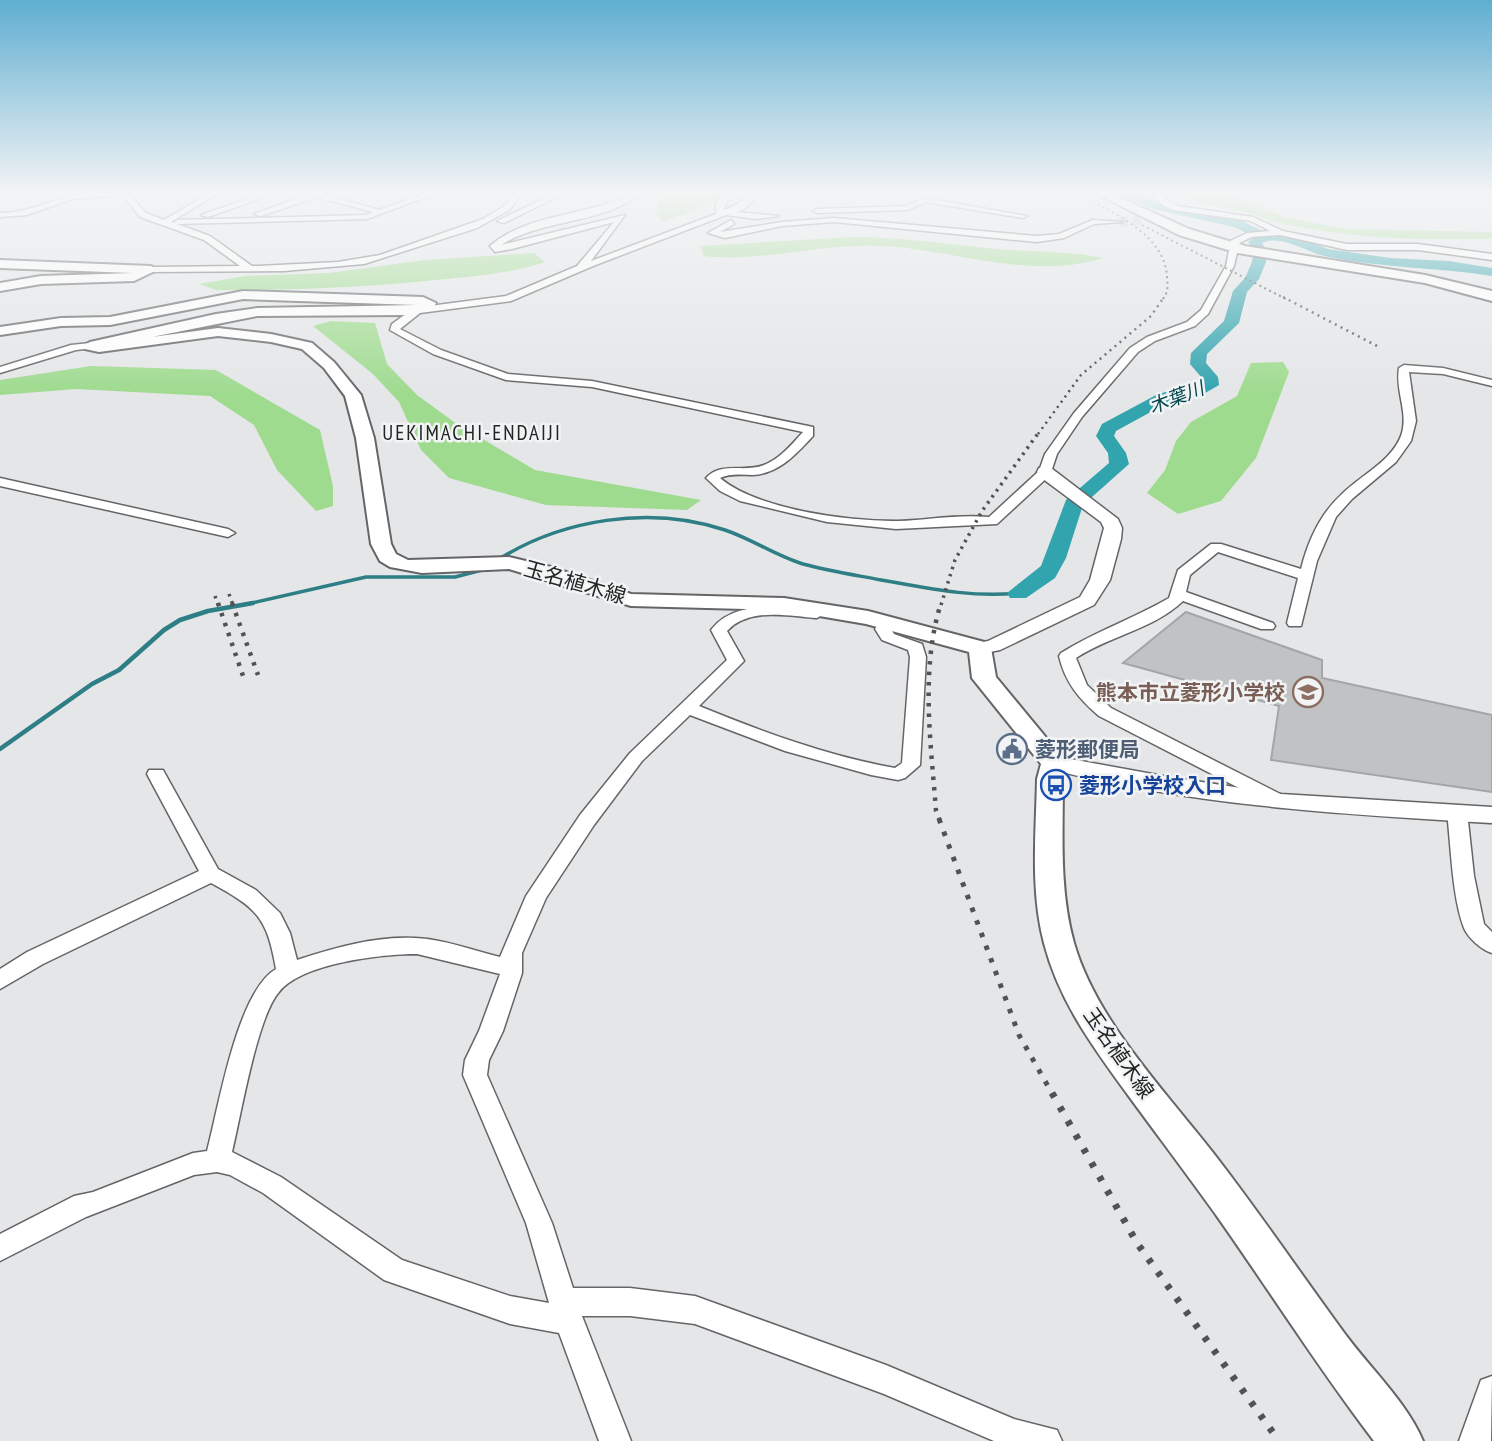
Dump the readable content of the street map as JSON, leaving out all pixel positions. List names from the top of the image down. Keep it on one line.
{"streets":{"main road":["玉名植木線"]},"districts":["UEKIMACHI-ENDAIJI"],"water":["木葉川"],"places":{"school or university":["熊本市立菱形小学校"],"public building":["菱形郵便局"],"bus stop":["菱形小学校入口"]}}
